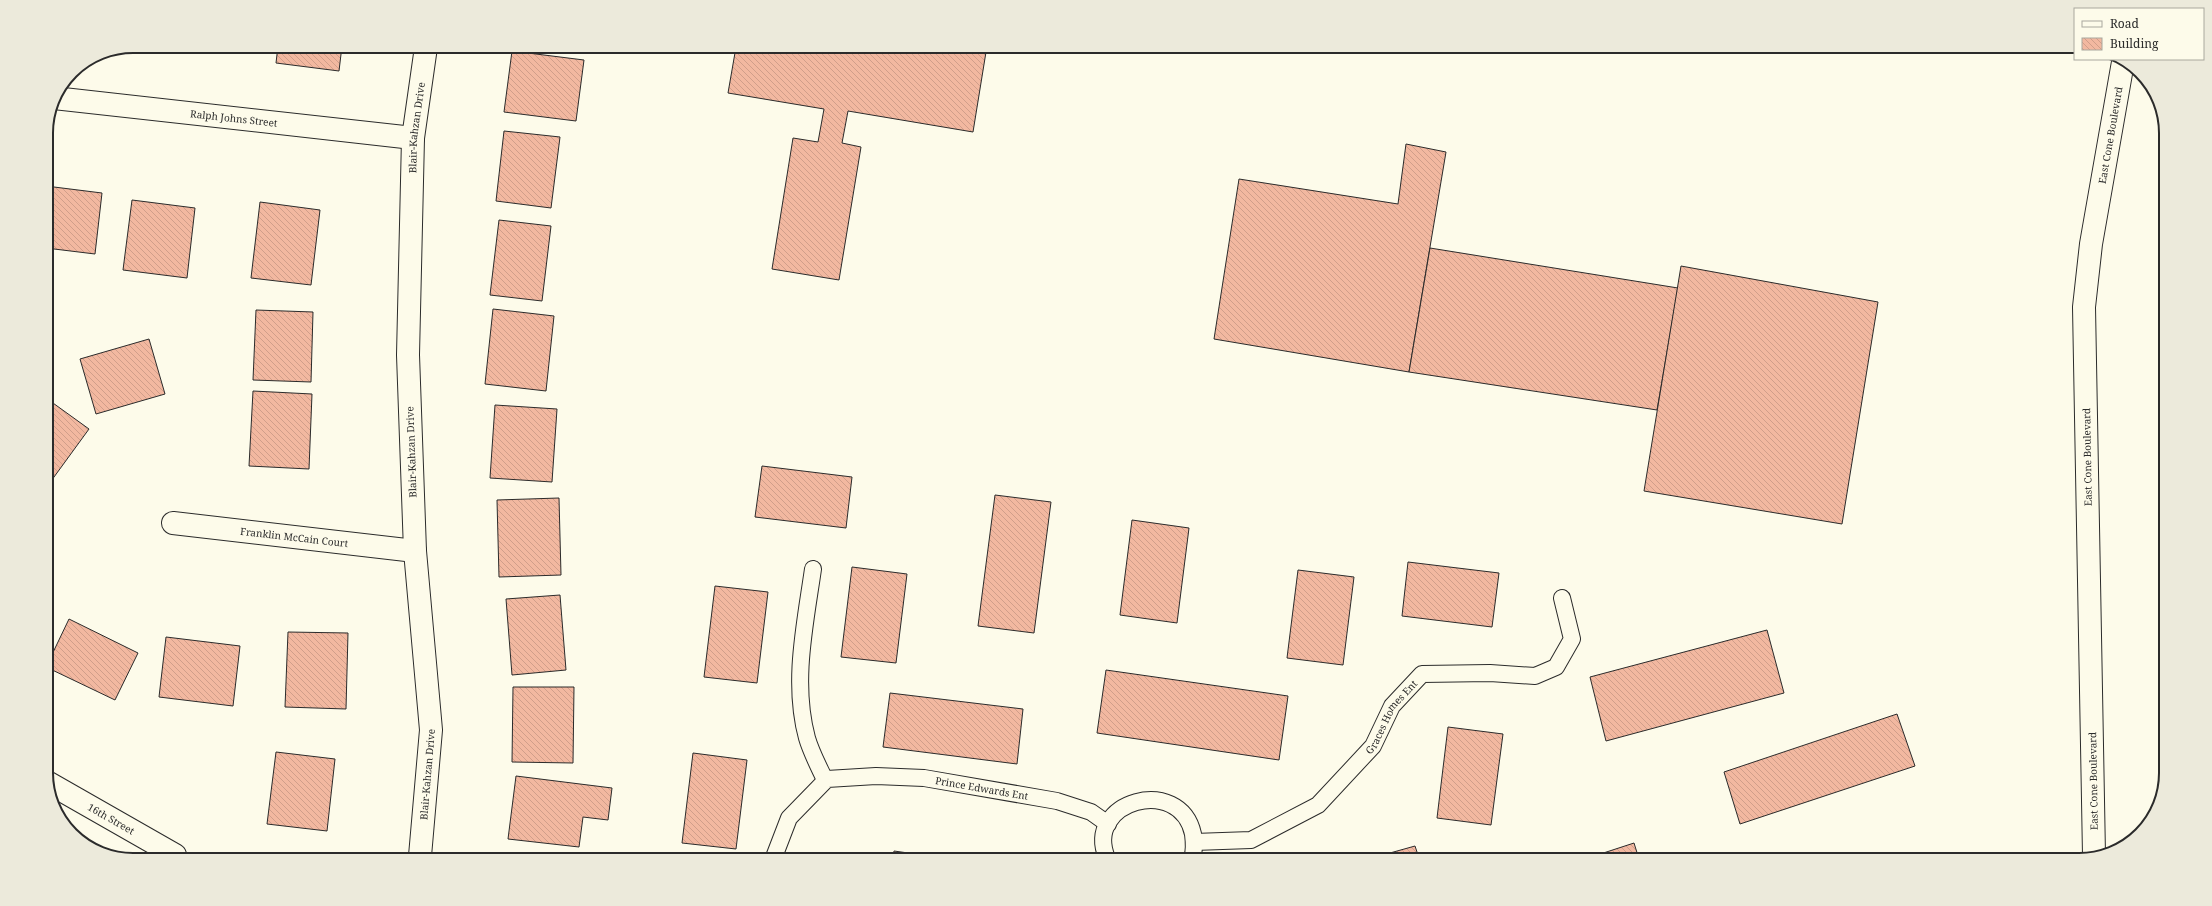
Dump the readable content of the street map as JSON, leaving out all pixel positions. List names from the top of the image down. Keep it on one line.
{"streets":{"street":["Ralph Johns Street","Blair-Kahzan Drive","East Cone Boulevard","Franklin McCain Court","16th Street"],"lane":["Graces Homes Ent","Prince Edwards Ent"]},"crossings":[["Ralph Johns Street","Blair-Kahzan Drive"],["Blair-Kahzan Drive","Franklin McCain Court"]],"legend":["Road","Building"]}
